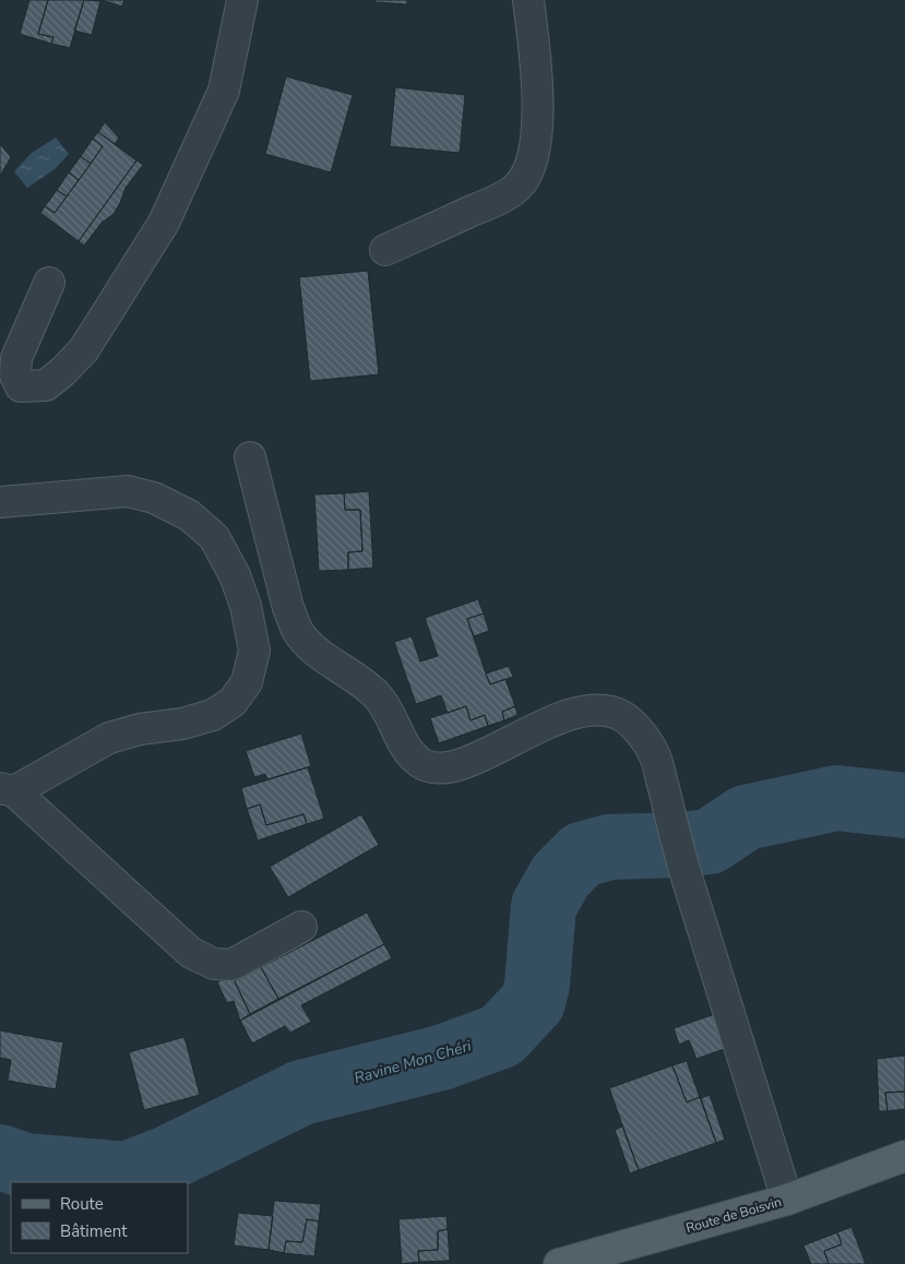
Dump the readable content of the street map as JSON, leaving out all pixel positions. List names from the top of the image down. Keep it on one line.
{"streets":{"main road":["Route de Boisvin"]},"water":["Ravine Mon Chéri"],"legend":["Route","Bâtiment"]}
